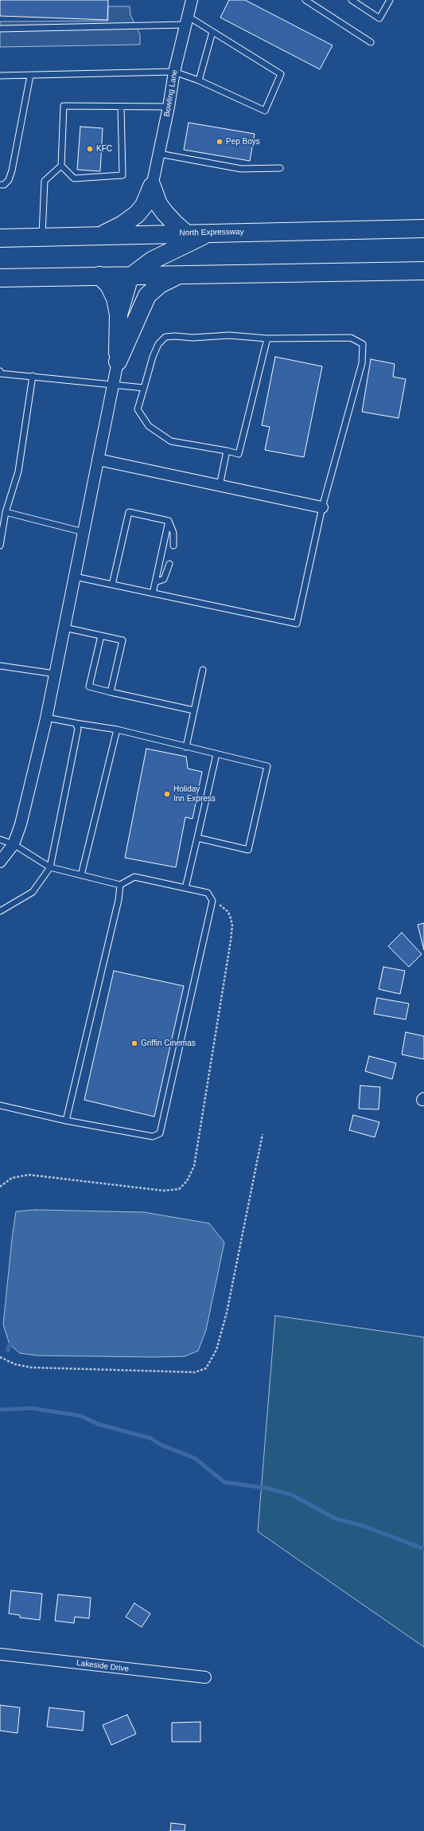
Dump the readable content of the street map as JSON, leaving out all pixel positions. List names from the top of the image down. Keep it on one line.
{"streets":{"highway":["North Expressway"],"street":["Bowling Lane","Lakeside Drive"]},"places":["Pep Boys","KFC","Holiday Inn Express","Griffin Cinemas"]}
